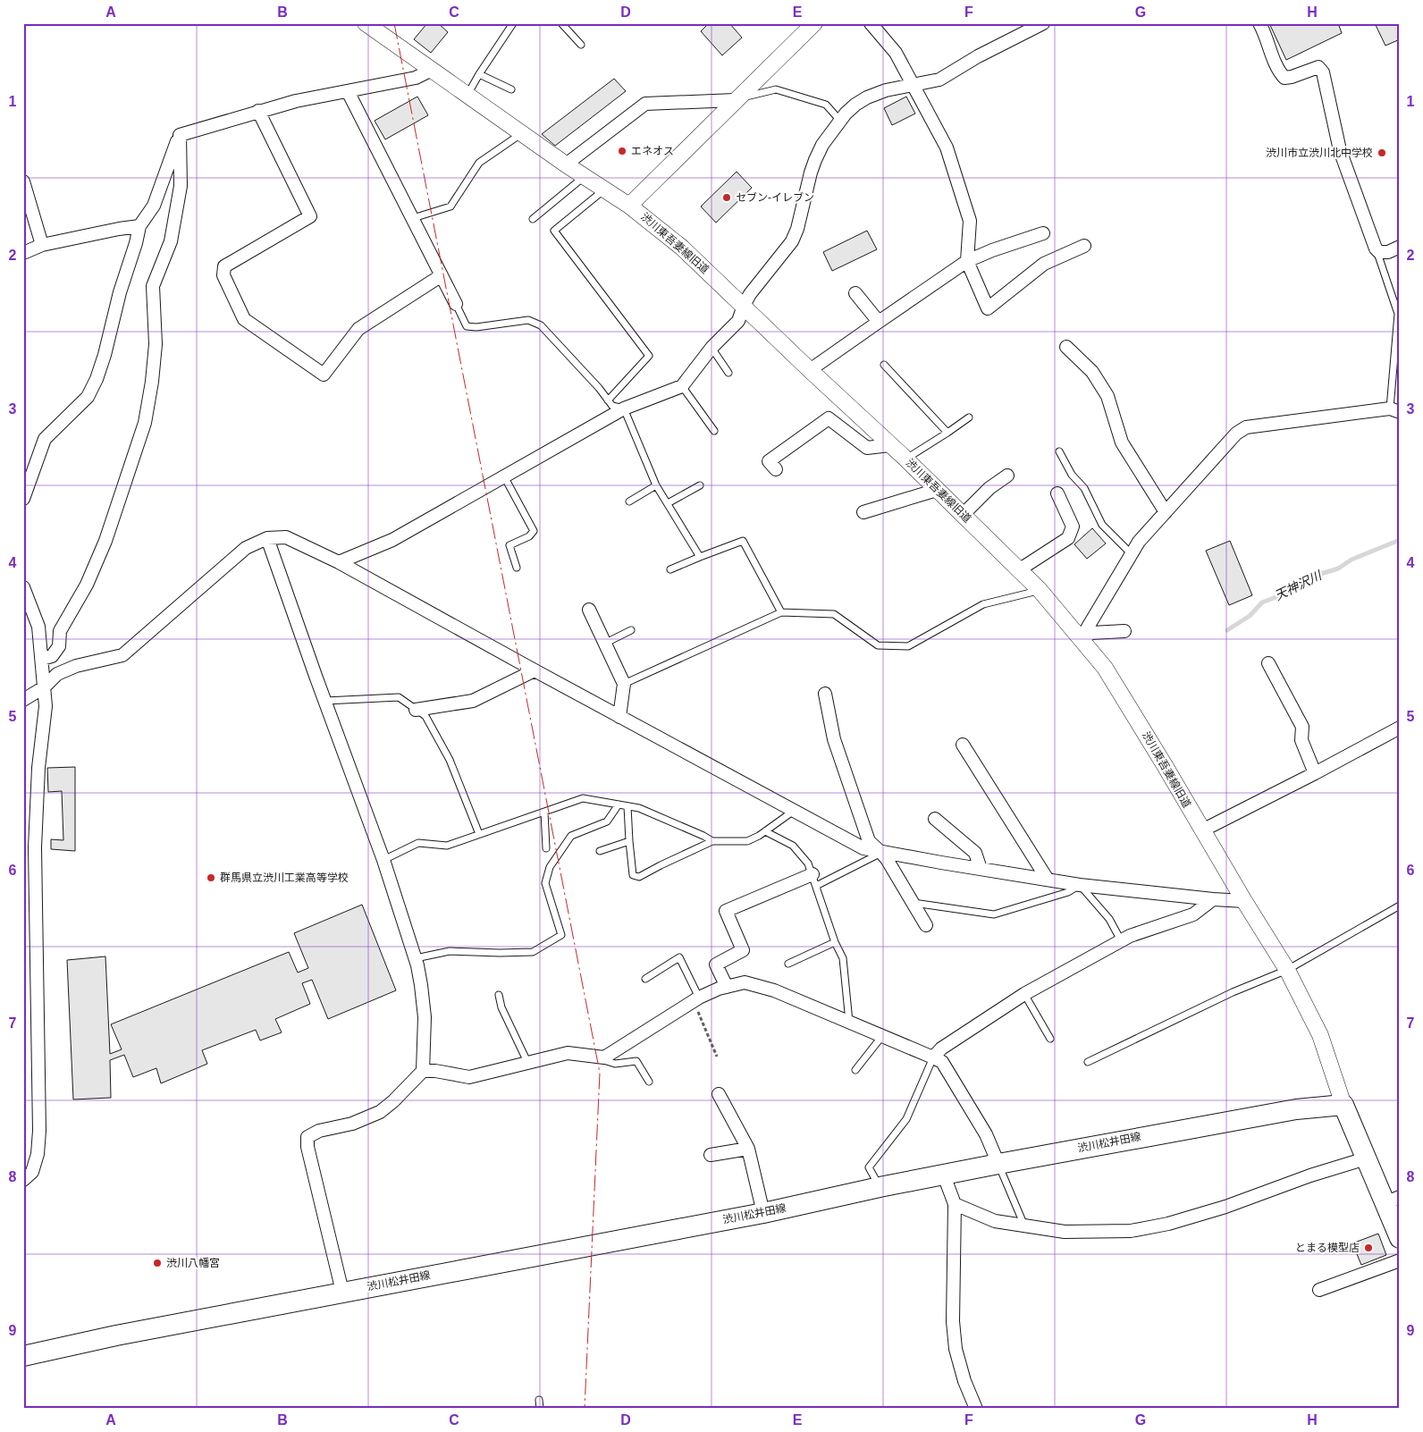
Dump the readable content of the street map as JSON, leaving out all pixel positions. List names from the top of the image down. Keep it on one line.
{"streets":{"main road":["渋川松井田線"],"street":["渋川東吾妻線旧道"]},"crossings":[["渋川東吾妻線旧道","渋川松井田線"]],"water":["天神沢川"],"places":["エネオス","渋川市立渋川北中学校","セブン-イレブン","群馬県立渋川工業高等学校","とまる模型店","渋川八幡宮"],"grid":{"columns":["A","B","C","D","E","F","G","H"],"rows":["1","2","3","4","5","6","7","8","9"]}}
